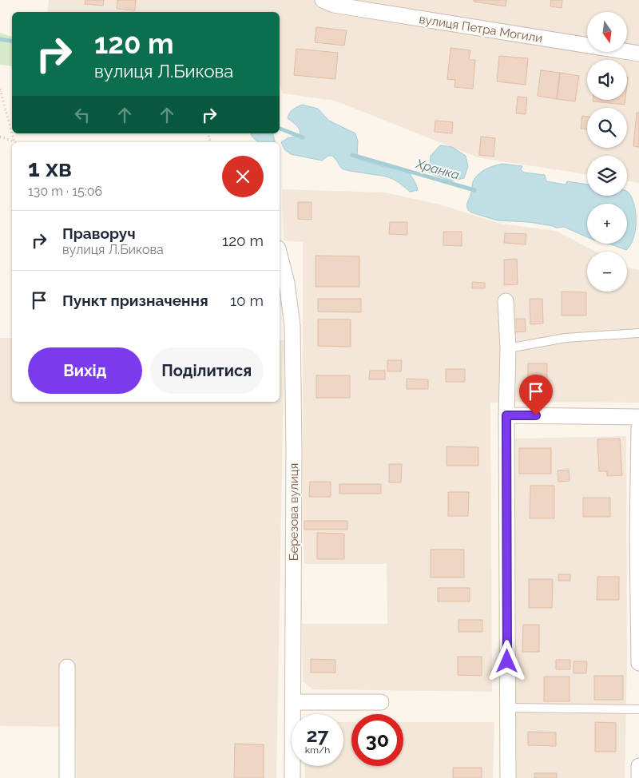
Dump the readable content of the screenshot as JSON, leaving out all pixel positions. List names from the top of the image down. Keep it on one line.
{"streets":{"street":["вулиця Петра Могили","Березова вулиця"]},"water":["Хранка"],"north":"bottom","page":{"map_buttons":["+","−"],"turn":["120 m","вулиця Л.Бикова"],"heading":["1 хв","130 m · 15:06"],"list":[{"name":"Праворуч","note":"вулиця Л.Бикова","value":"120 m"},{"name":"Пункт призначення","value":"10 m"}],"buttons":["Вихід","Поділитися"],"speed":"27 km/h","limit":"30"}}
